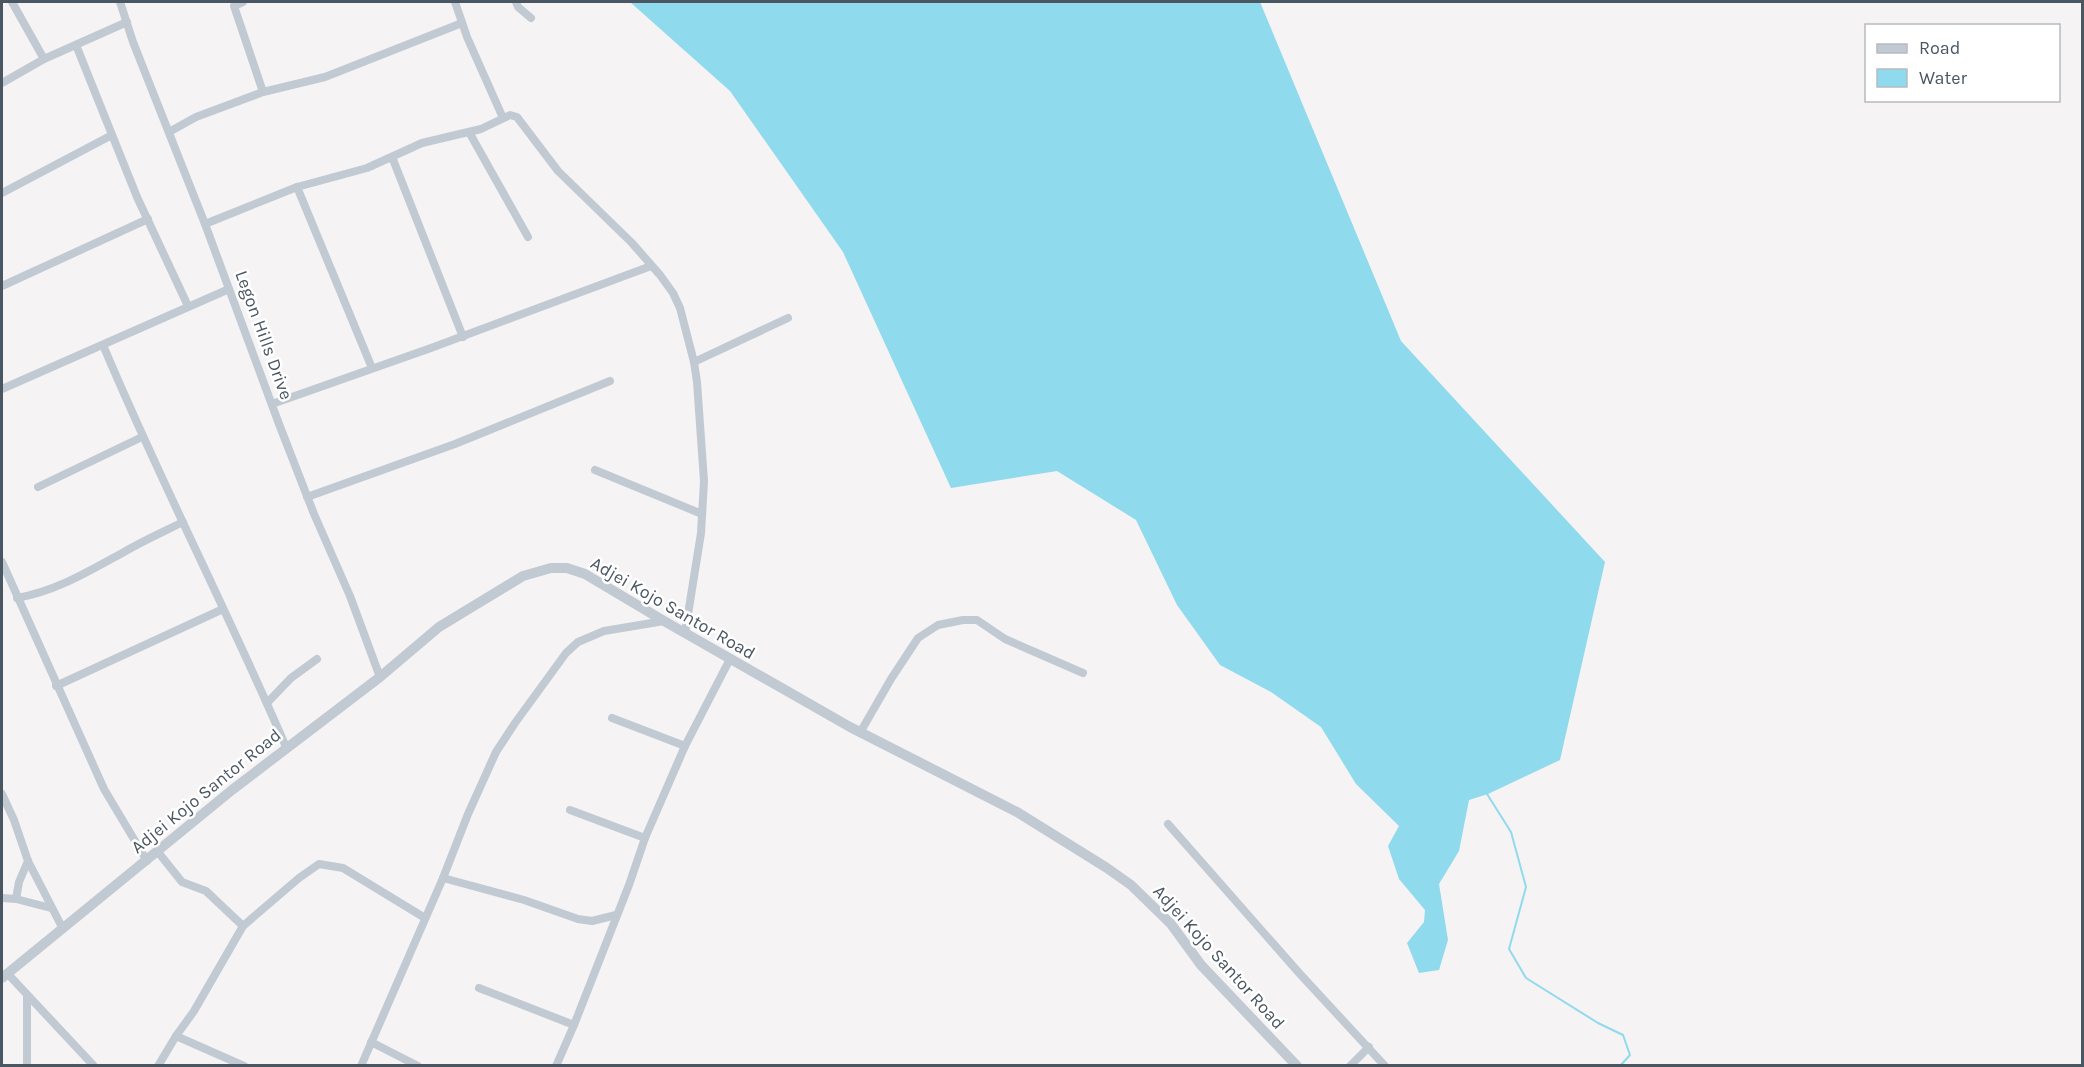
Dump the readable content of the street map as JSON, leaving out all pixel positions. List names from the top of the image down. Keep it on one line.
{"streets":{"street":["Legon Hills Drive","Adjei Kojo Santor Road"]},"crossings":[["Legon Hills Drive","Adjei Kojo Santor Road"]],"legend":["Road","Water"]}
